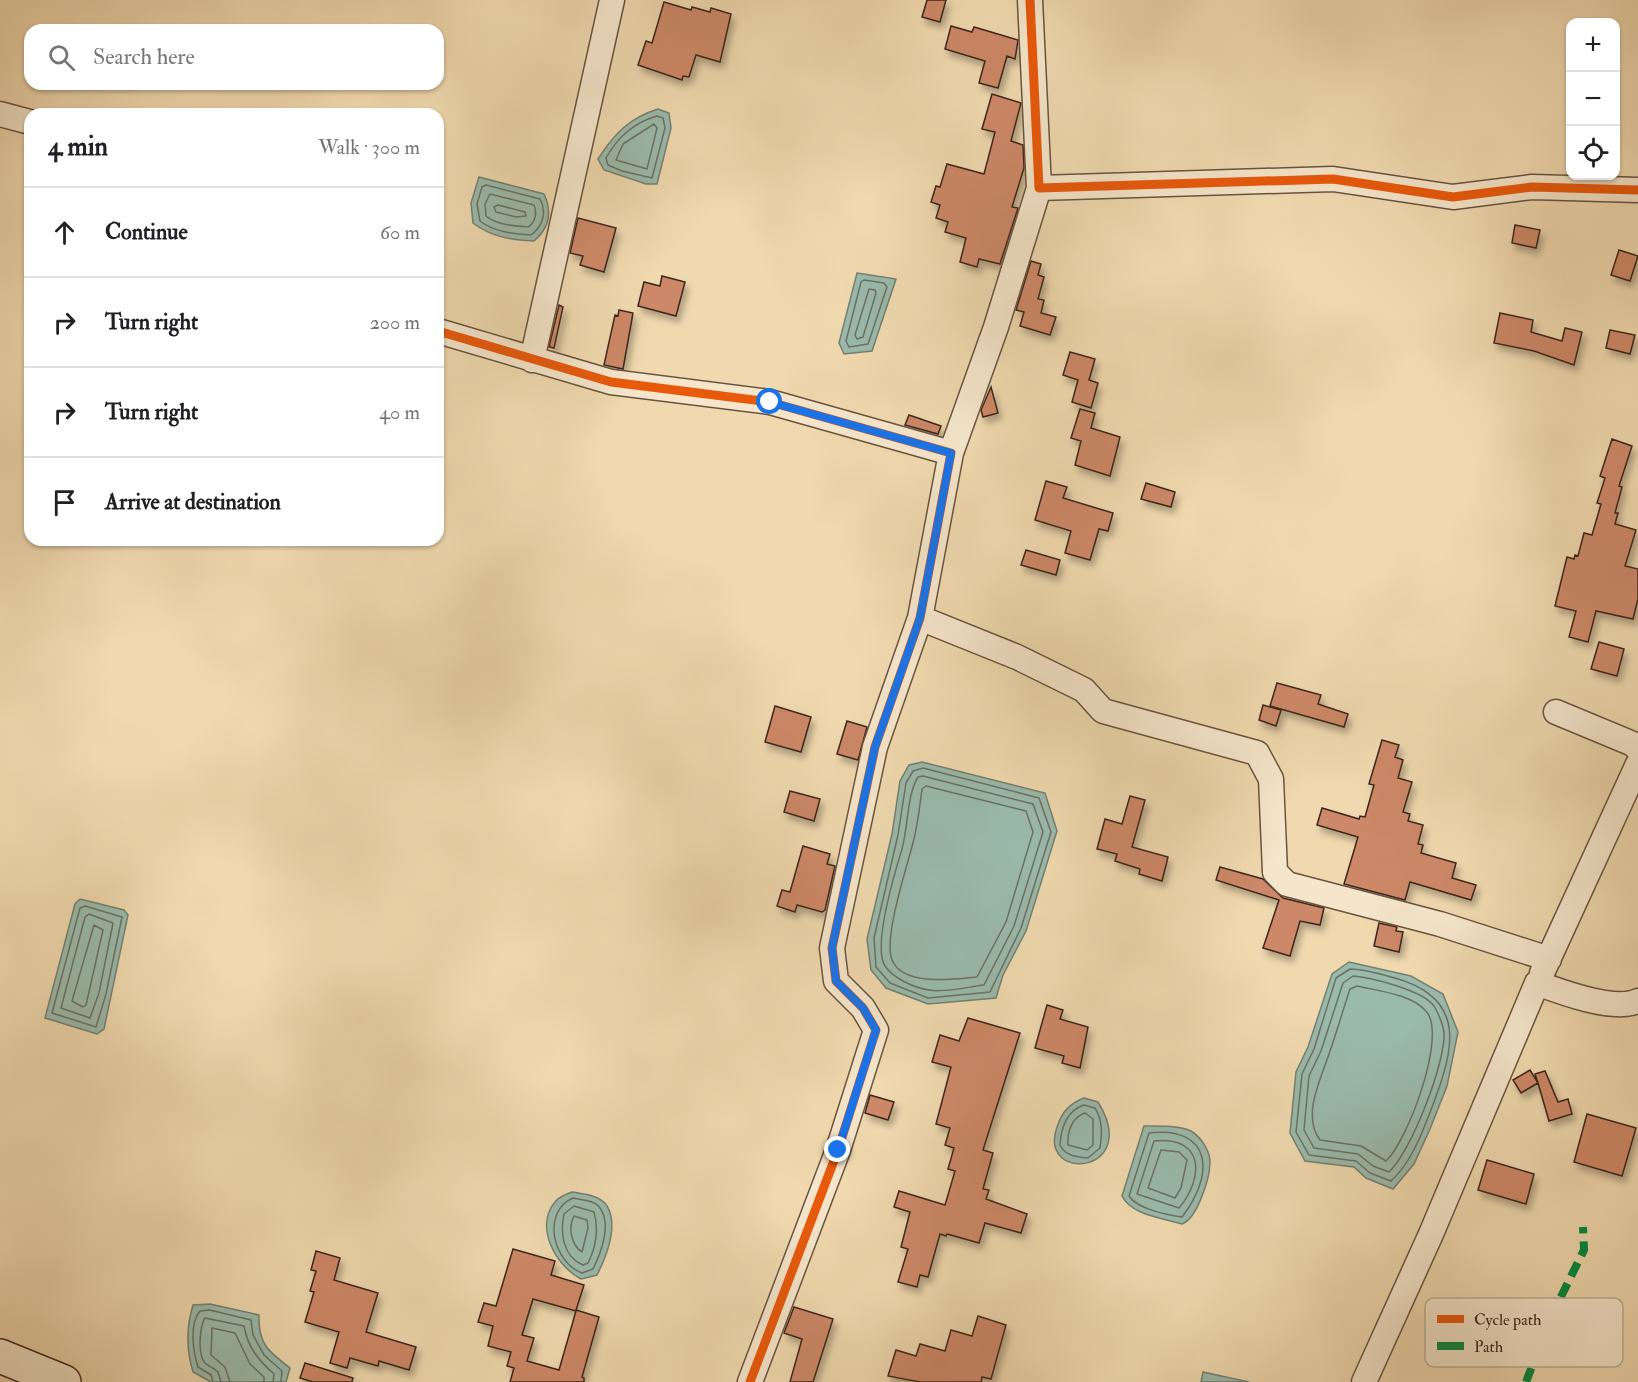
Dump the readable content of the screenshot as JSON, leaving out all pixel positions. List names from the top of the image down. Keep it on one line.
{"legend":["Cycle path","Path"],"page":{"map_buttons":["+","−"],"search":"Search here","heading":["4 min","Walk · 300 m"],"list":[["Continue","60 m"],["Turn right","200 m"],["Turn right","40 m"],"Arrive at destination"]}}
